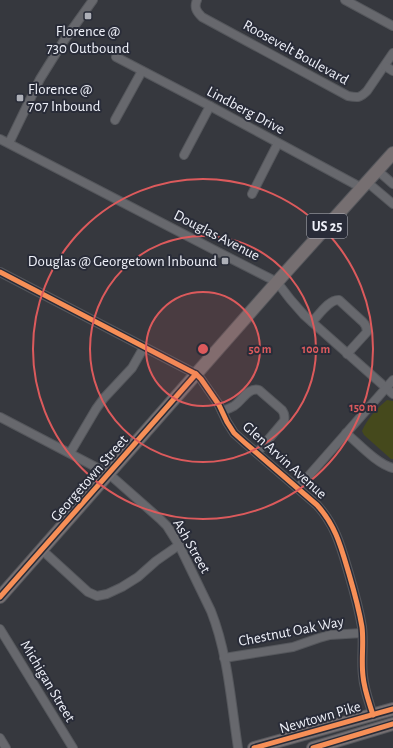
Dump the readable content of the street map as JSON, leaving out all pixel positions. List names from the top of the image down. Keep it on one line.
{"streets":{"main road":["US 25","Georgetown Street","Newtown Pike"],"street":["Roosevelt Boulevard","Lindberg Drive","Douglas Avenue","Glen Arvin Avenue","Ash Street","Chestnut Oak Way","Michigan Street"]},"crossings":[["Lindberg Drive","Georgetown Street"],["Douglas Avenue","Georgetown Street"],["Glen Arvin Avenue","Georgetown Street"],["Glen Arvin Avenue","Chestnut Oak Way"],["Glen Arvin Avenue","Newtown Pike"],["Georgetown Street","Ash Street"],["Ash Street","Chestnut Oak Way"]],"places":{"transit":["Florence @ 730 Outbound","Florence @ 707 Inbound","Douglas @ Georgetown Inbound"]},"rings":["50 m","100 m","150 m"]}
